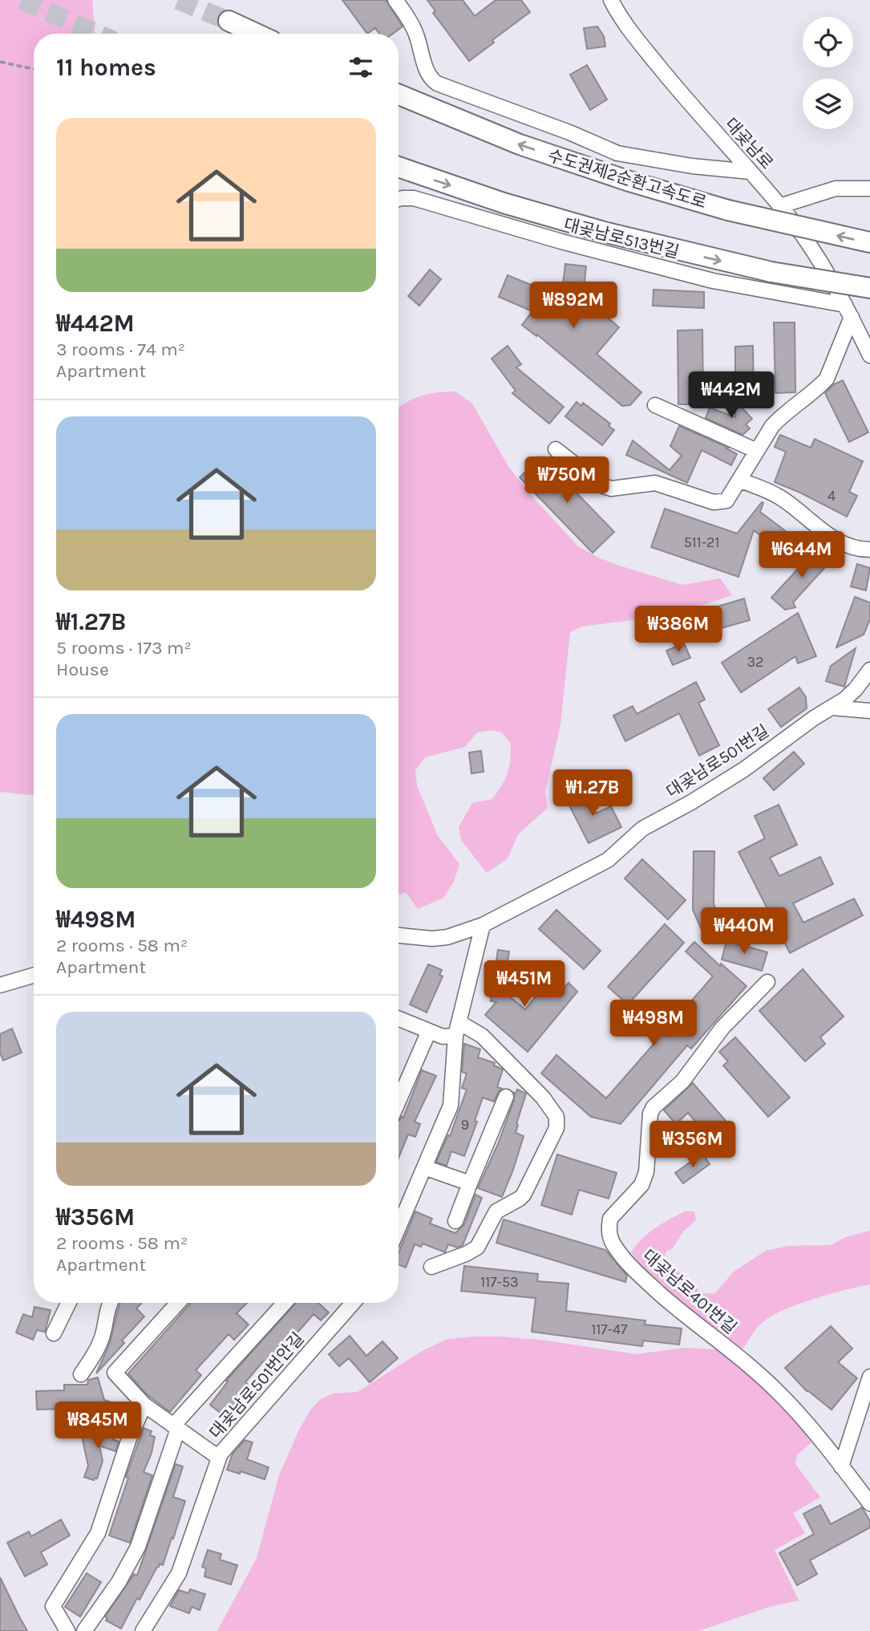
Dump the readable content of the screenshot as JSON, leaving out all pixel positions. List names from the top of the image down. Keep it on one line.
{"streets":{"highway":["수도권제2순환고속도로"],"street":["대곶남로","대곶남로513번길","대곶남로501번길","대곶남로401번길","대곶남로501번안길"]},"crossings":[["대곶남로","대곶남로513번길"]],"house_numbers":["4","511-21","32","9","117-53","117-47"],"page":{"heading":"11 homes","list":[{"name":"₩442M","note":"3 rooms · 74 m² · Apartment"},{"name":"₩1.27B","note":"5 rooms · 173 m² · House"},{"name":"₩498M","note":"2 rooms · 58 m² · Apartment"},{"name":"₩356M","note":"2 rooms · 58 m² · Apartment"}],"price":["₩892M","₩442M","₩750M","₩644M","₩386M","₩1.27B","₩440M","₩451M","₩498M","₩356M","₩845M"]}}
